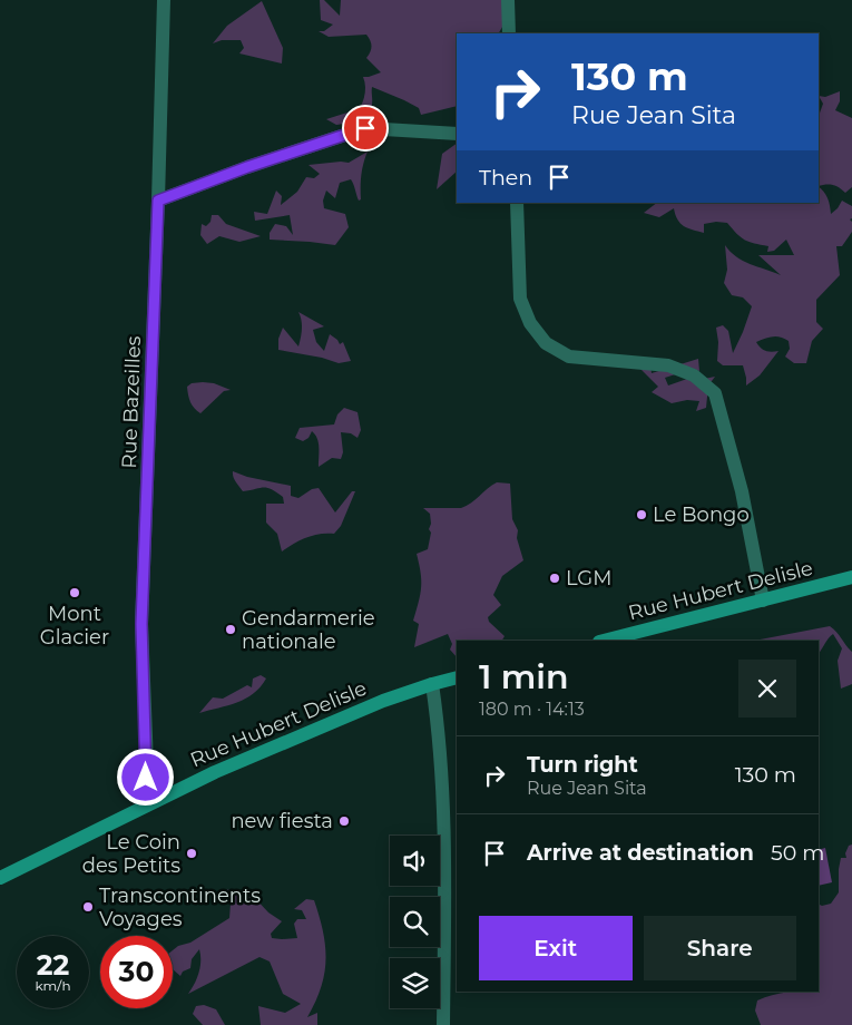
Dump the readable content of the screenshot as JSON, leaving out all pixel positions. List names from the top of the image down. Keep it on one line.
{"streets":{"main road":["Rue Hubert Delisle"],"street":["Rue Bazeilles"]},"crossings":[["Rue Bazeilles","Rue Hubert Delisle"]],"places":["Le Bongo","LGM","Mont Glacier","Gendarmerie nationale","new fiesta","Le Coin des Petits","Transcontinents Voyages"],"page":{"turn":["130 m","Rue Jean Sita"],"then":"Then","heading":["1 min","180 m · 14:13"],"list":[{"name":"Turn right","note":"Rue Jean Sita","value":"130 m"},{"name":"Arrive at destination","value":"50 m"}],"buttons":["Exit","Share"],"speed":"22 km/h","limit":"30"}}
